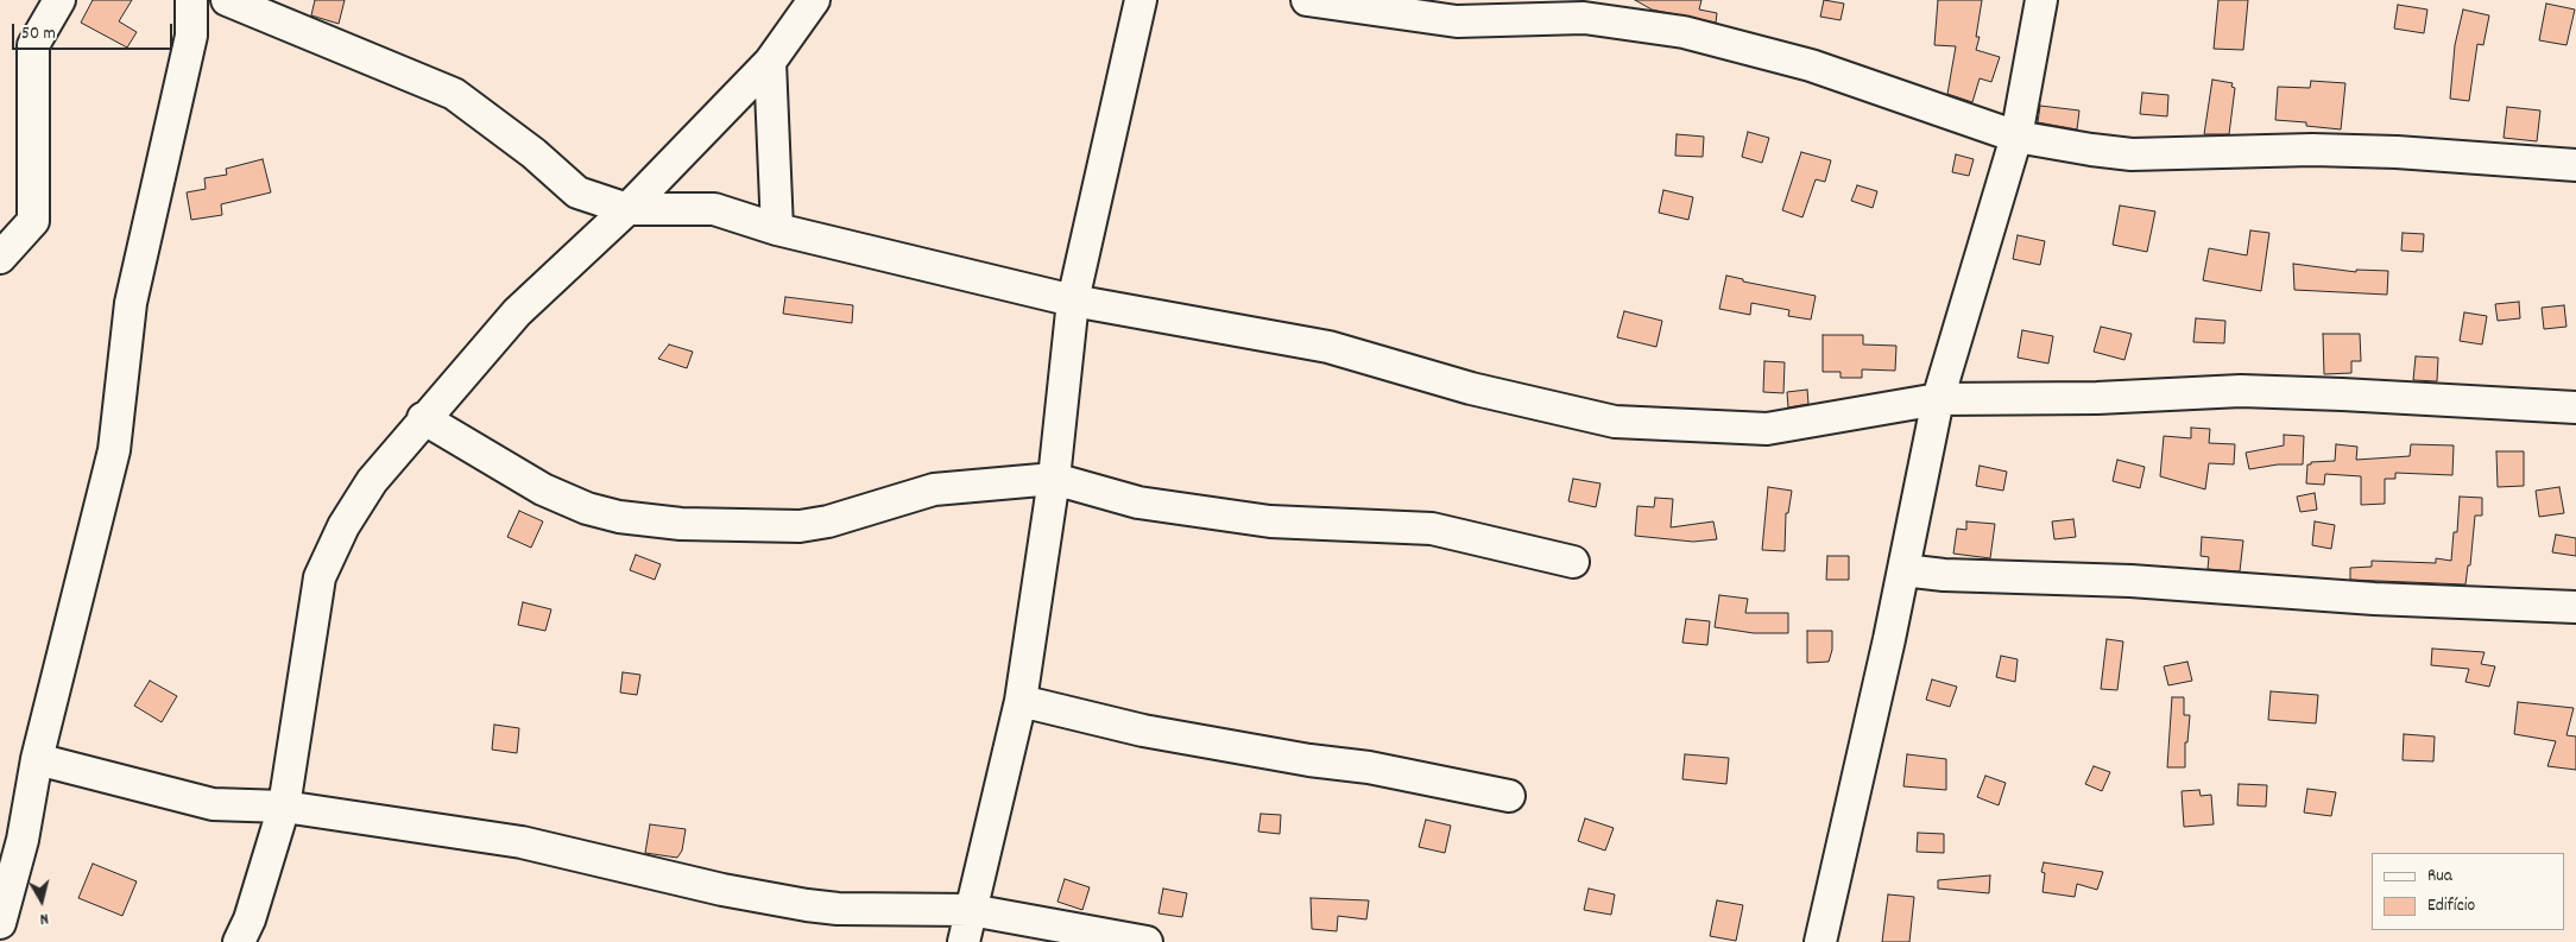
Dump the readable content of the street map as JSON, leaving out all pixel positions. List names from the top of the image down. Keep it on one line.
{"legend":["Rua","Edifício"],"scale_bar":"50 m","north":"bottom"}
